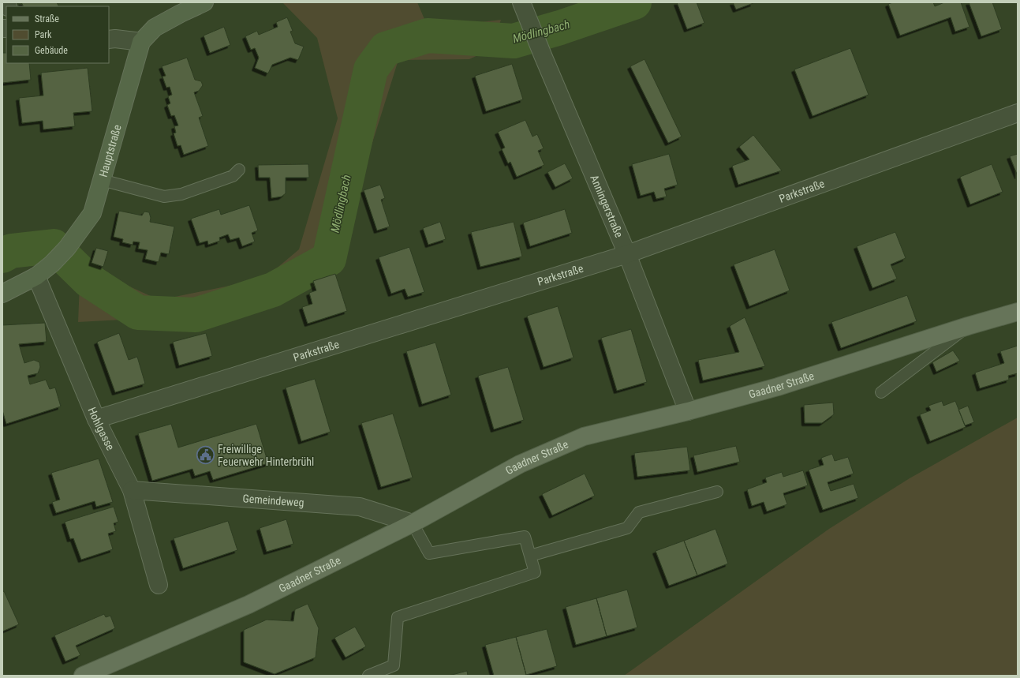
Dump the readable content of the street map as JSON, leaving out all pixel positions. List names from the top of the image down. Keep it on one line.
{"streets":{"main road":["Hauptstraße","Gaadner Straße"],"street":["Parkstraße","Anningerstraße","Hohlgasse","Gemeindeweg"]},"crossings":[["Hauptstraße","Hohlgasse"],["Parkstraße","Anningerstraße"],["Parkstraße","Hohlgasse"],["Anningerstraße","Gaadner Straße"],["Gaadner Straße","Gemeindeweg"],["Hohlgasse","Gemeindeweg"]],"water":["Mödlingbach"],"places":{"public building":["Freiwillige Feuerwehr Hinterbrühl"]},"legend":["Straße","Park","Gebäude"]}
